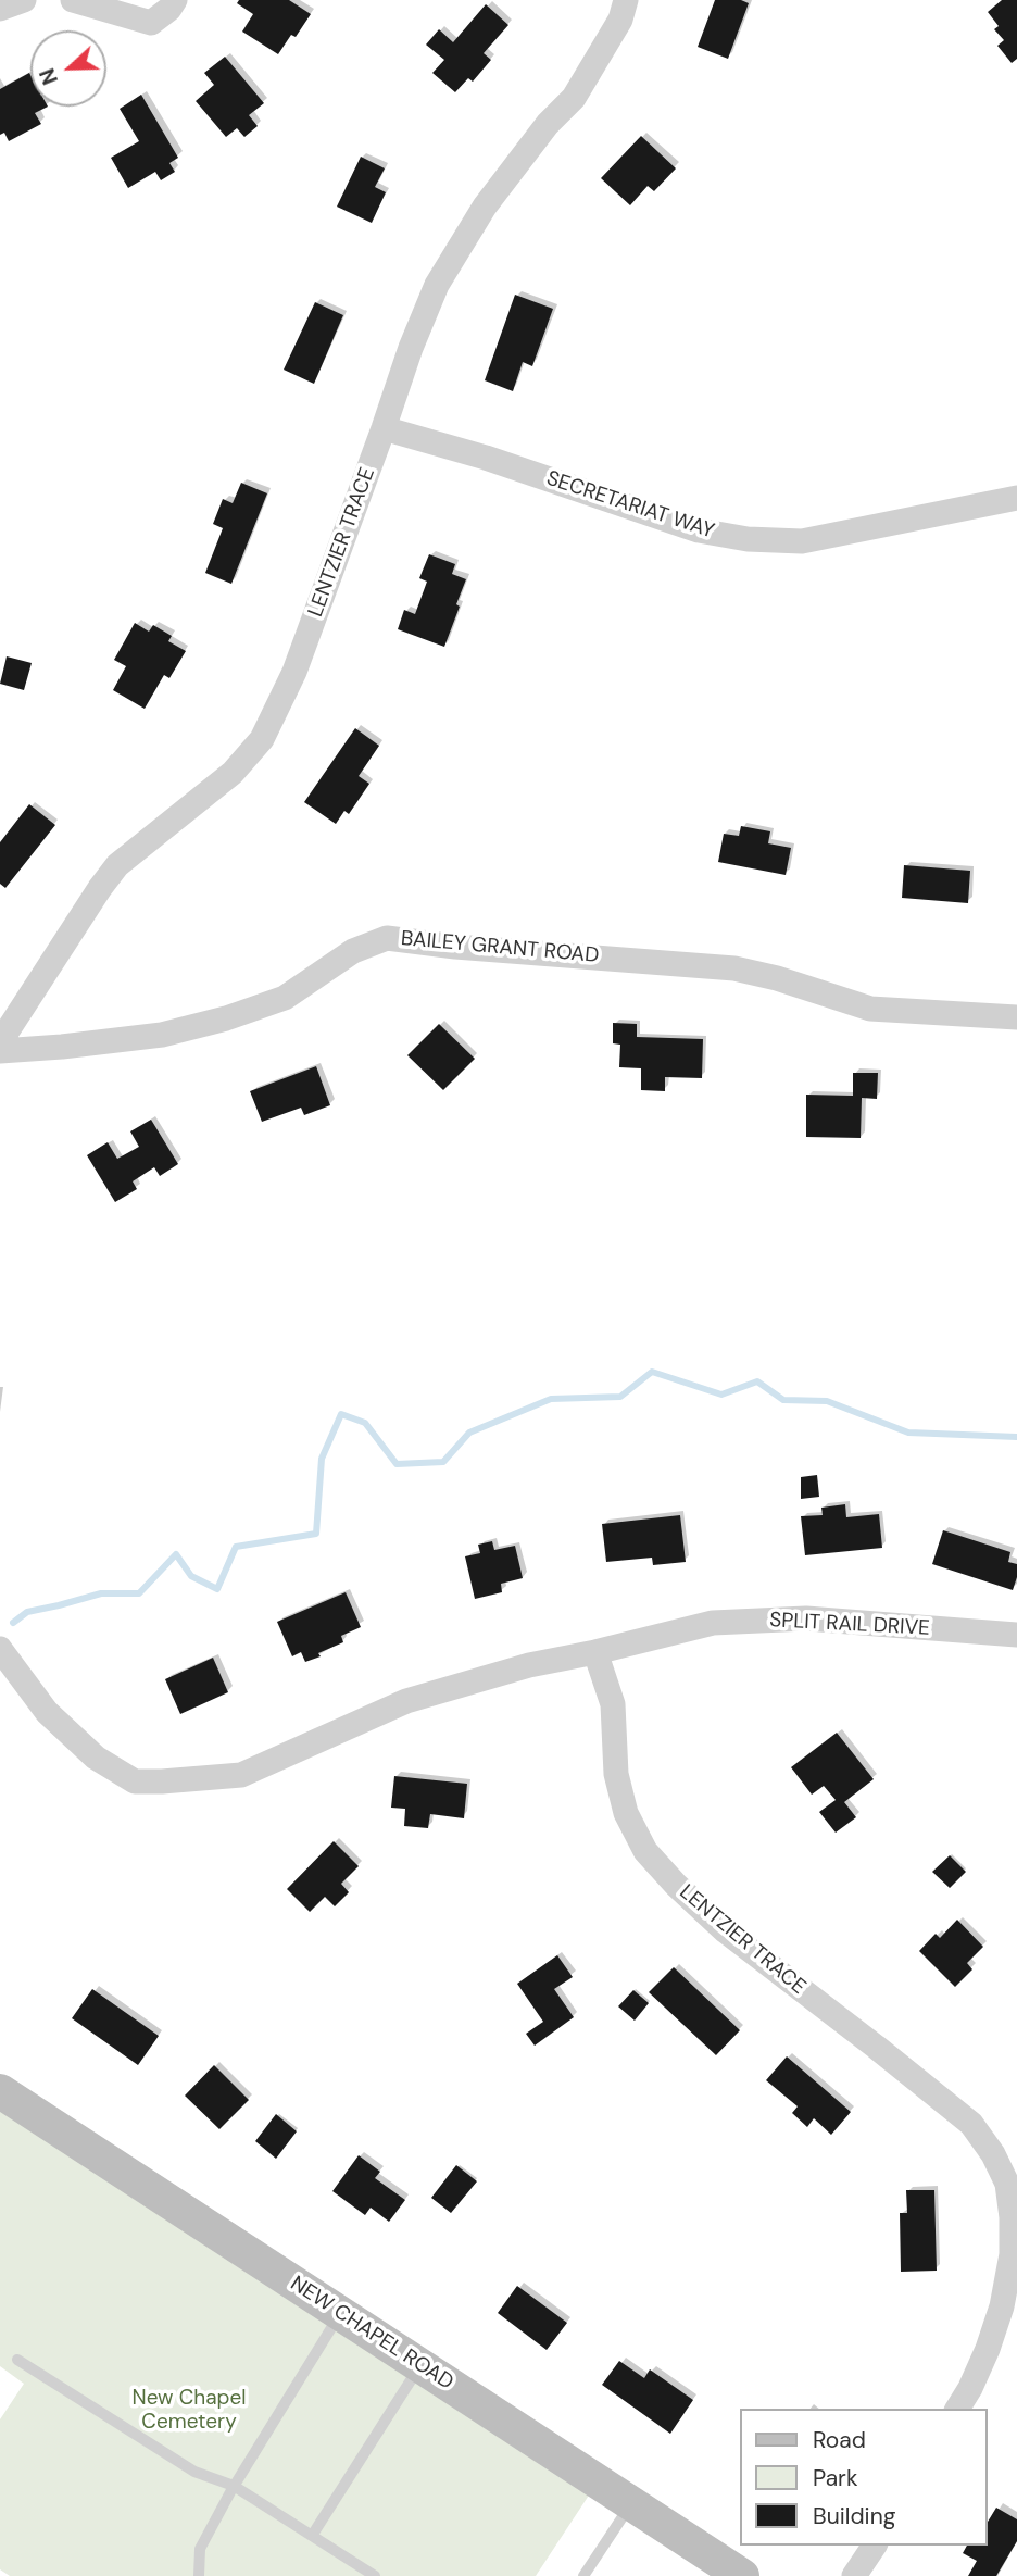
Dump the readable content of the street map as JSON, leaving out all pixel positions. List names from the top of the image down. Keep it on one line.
{"streets":{"street":["SECRETARIAT WAY","LENTZIER TRACE","BAILEY GRANT ROAD","SPLIT RAIL DRIVE","NEW CHAPEL ROAD"]},"crossings":[["SECRETARIAT WAY","LENTZIER TRACE"],["LENTZIER TRACE","SPLIT RAIL DRIVE"]],"parks":["New Chapel Cemetery"],"legend":["Road","Park","Building"],"north":"left"}
